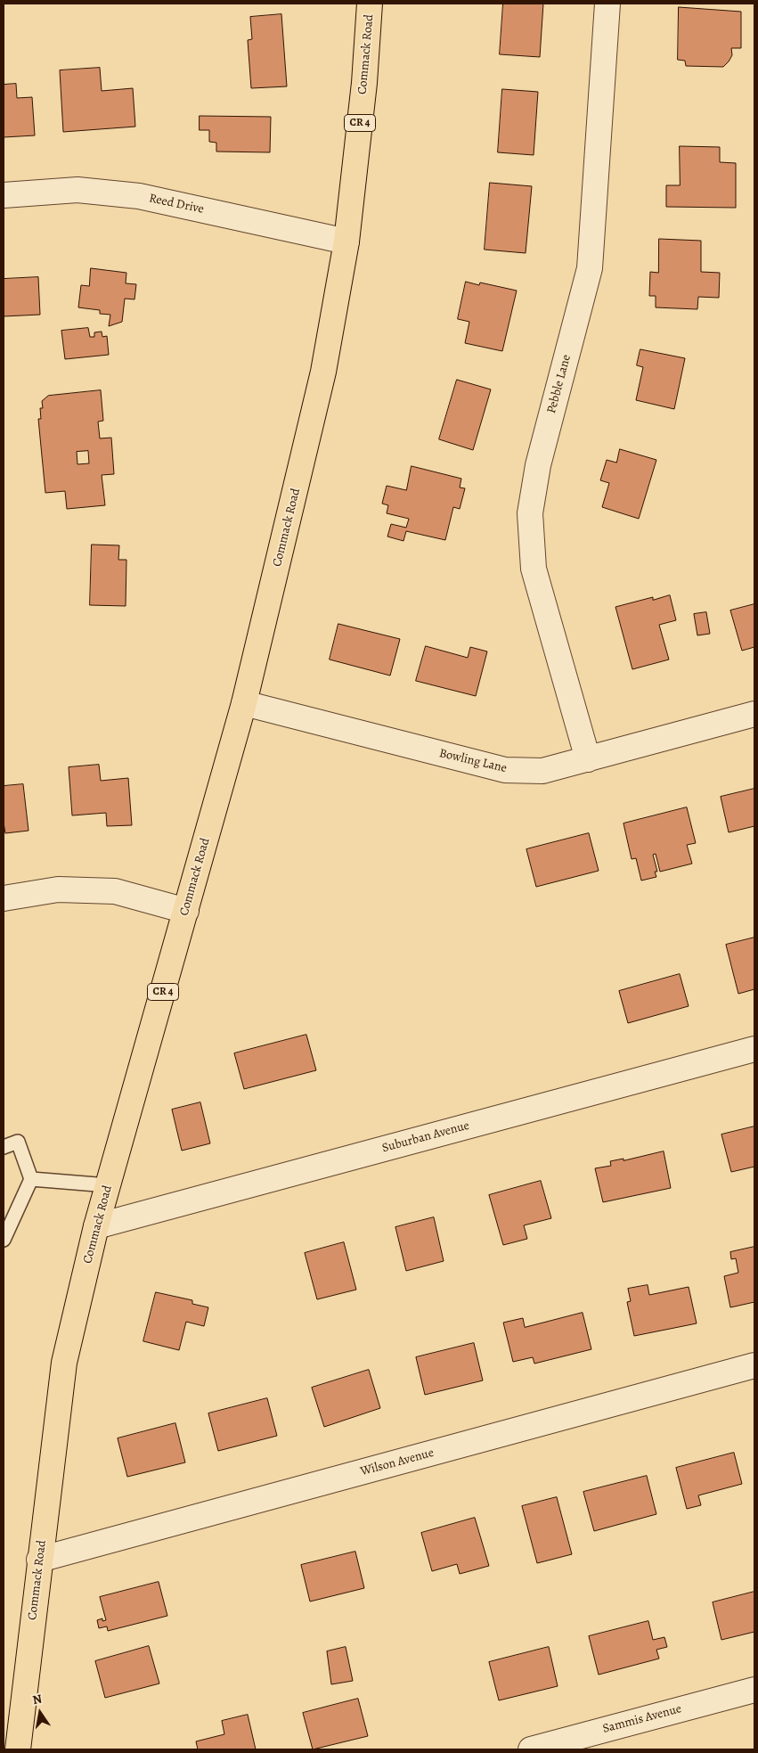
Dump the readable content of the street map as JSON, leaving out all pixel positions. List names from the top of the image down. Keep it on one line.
{"streets":{"main road":["Commack Road","CR 4"],"street":["Reed Drive","Pebble Lane","Bowling Lane","Suburban Avenue","Wilson Avenue","Sammis Avenue"]},"crossings":[["Commack Road","Reed Drive"],["Commack Road","Bowling Lane"],["Commack Road","Suburban Avenue"],["Commack Road","Wilson Avenue"],["Pebble Lane","Bowling Lane"]],"north":"top"}
